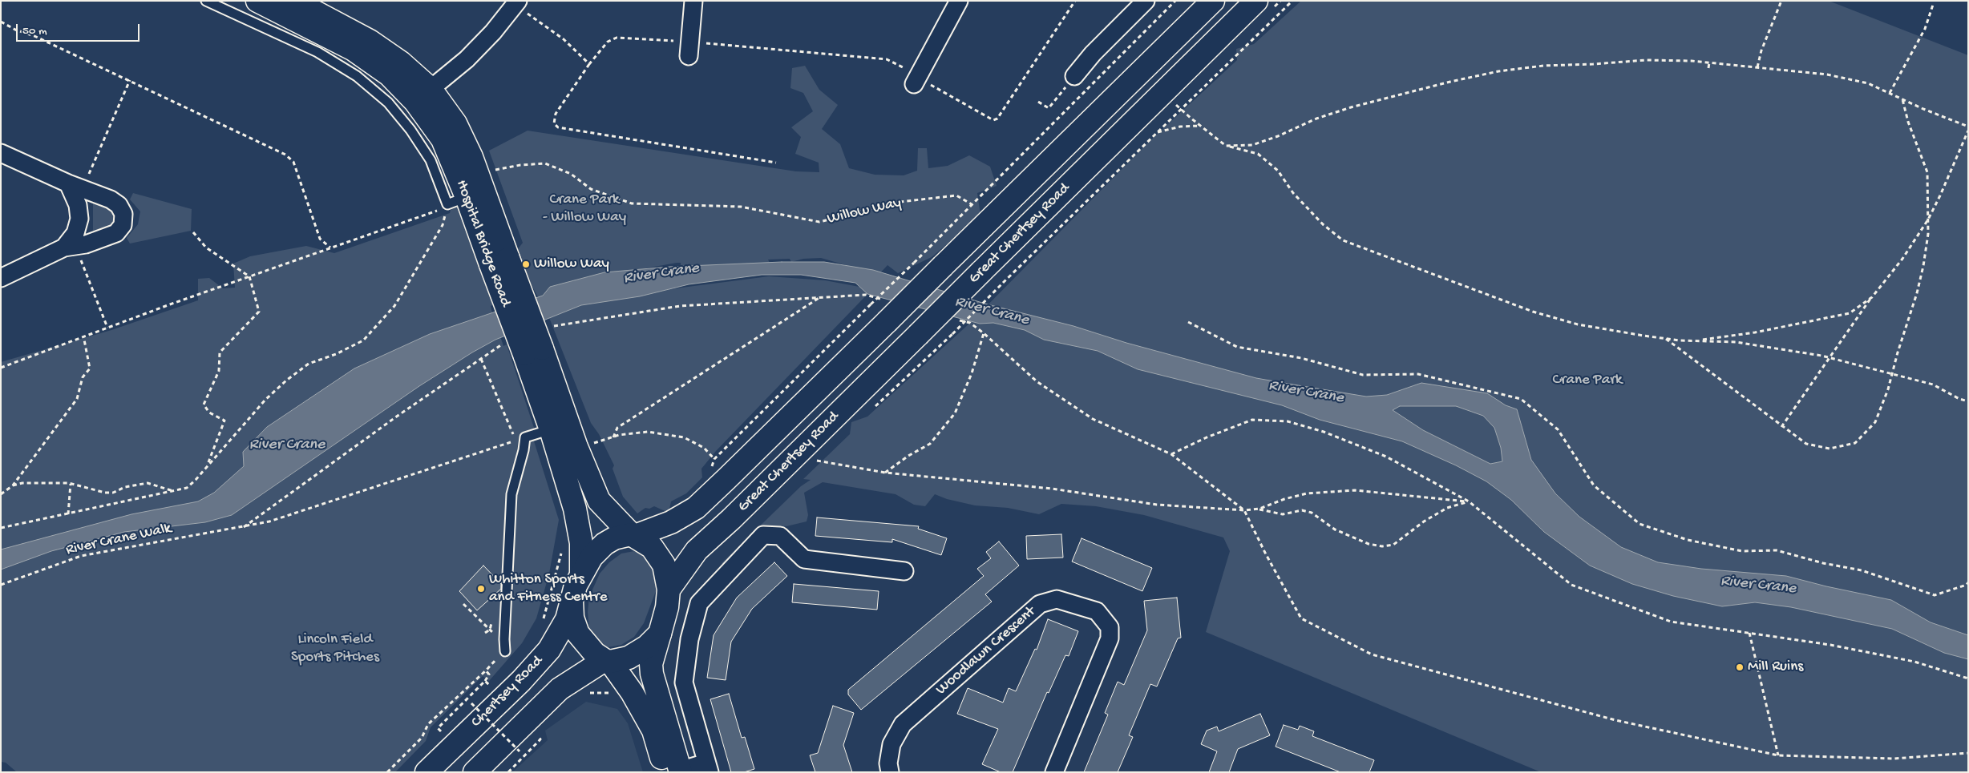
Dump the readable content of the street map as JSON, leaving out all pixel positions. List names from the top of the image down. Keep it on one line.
{"streets":{"main road":["Great Chertsey Road","Hospital Bridge Road","Chertsey Road"],"street":["Woodlawn Crescent"],"path":["Willow Way","River Crane Walk"]},"crossings":[["Willow Way","Hospital Bridge Road"],["Great Chertsey Road","Hospital Bridge Road"],["Great Chertsey Road","Chertsey Road"],["Hospital Bridge Road","Chertsey Road"]],"water":["River Crane"],"parks":["Crane Park - Willow Way","Crane Park","Lincoln Field Sports Pitches"],"places":["Willow Way","Whitton Sports and Fitness Centre","Mill Ruins"],"scale_bar":"50 m"}
